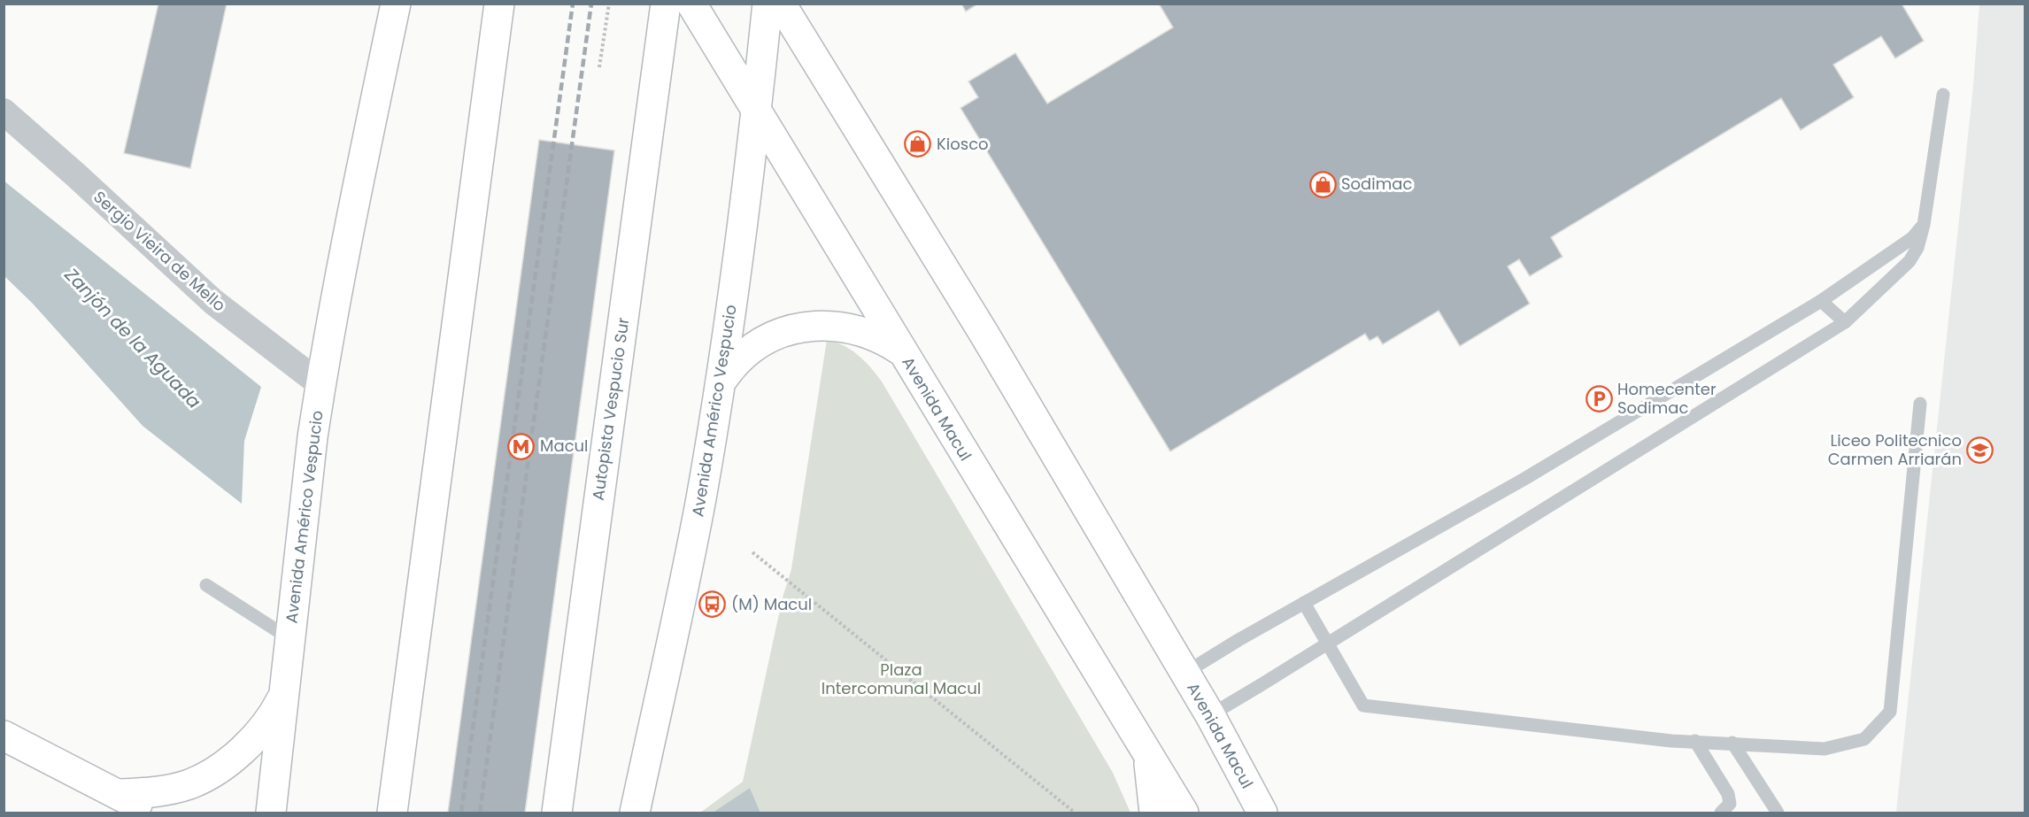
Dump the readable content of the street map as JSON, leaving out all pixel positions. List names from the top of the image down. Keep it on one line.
{"streets":{"main road":["Autopista Vespucio Sur","Avenida Macul","Avenida Américo Vespucio"],"street":["Sergio Vieira de Mello"]},"crossings":[["Sergio Vieira de Mello","Avenida Américo Vespucio"],["Avenida Macul","Avenida Américo Vespucio"]],"water":["Zanjón de la Aguada"],"parks":["Plaza Intercomunal Macul"],"places":{"shop":["Kiosco","Sodimac"],"parking":["Homecenter Sodimac"],"metro station":["Macul"],"school or university":["Liceo Politecnico Carmen Arriarán"],"bus stop":["(M) Macul"]}}
